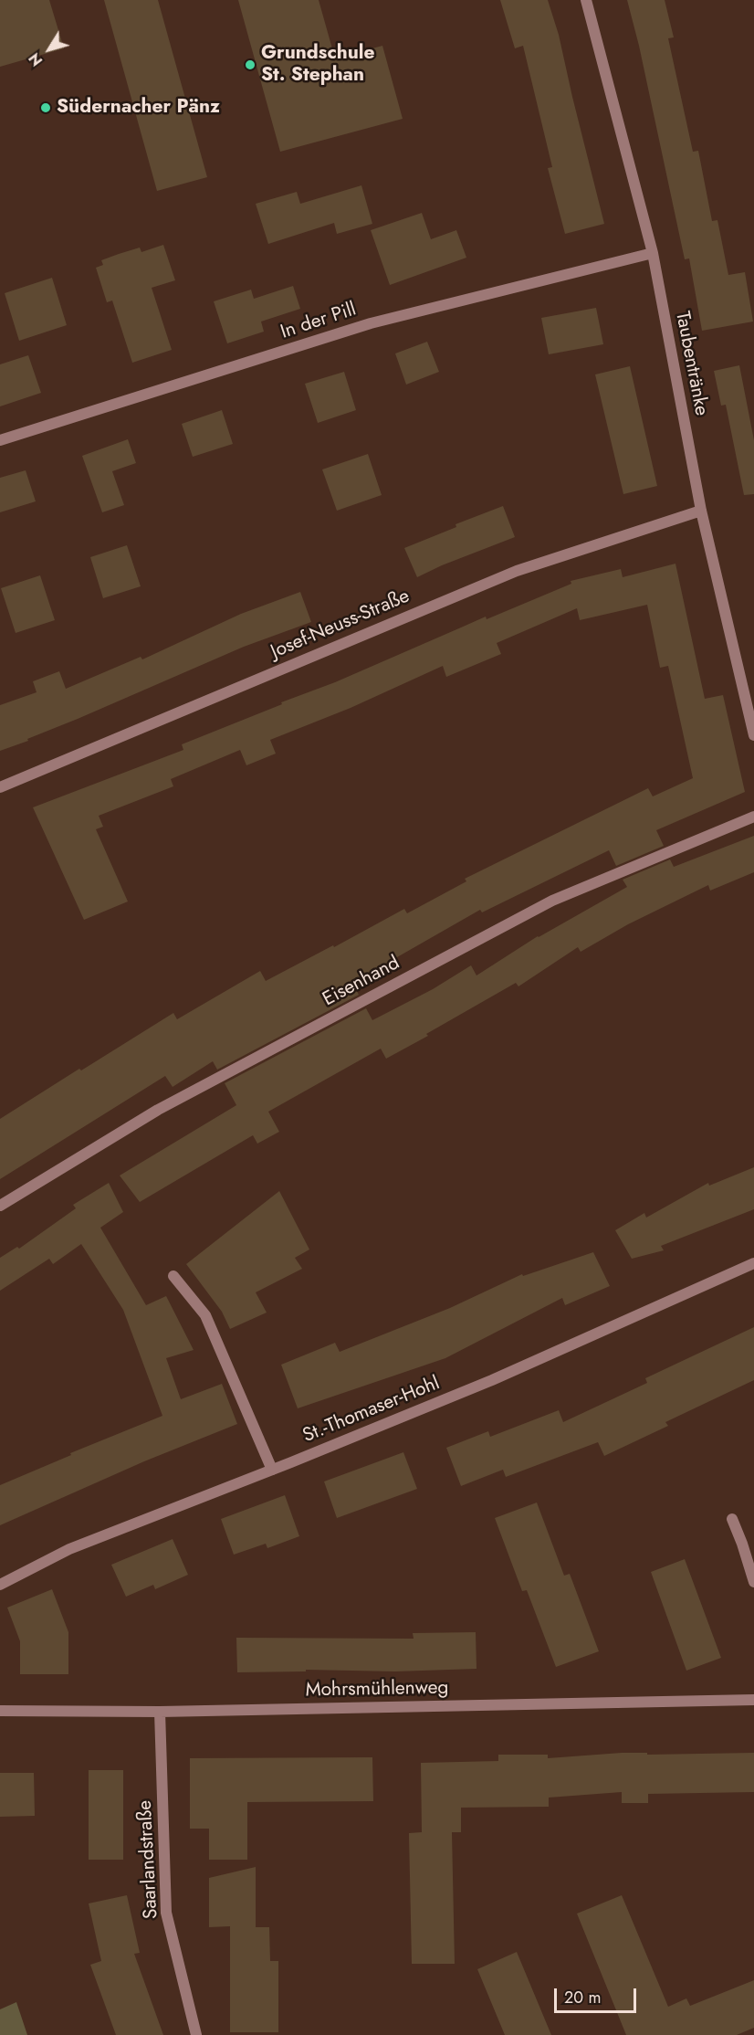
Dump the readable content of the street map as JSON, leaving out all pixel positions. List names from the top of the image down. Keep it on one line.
{"streets":{"street":["In der Pill","Taubentränke","Josef-Neuss-Straße","Eisenhand","St.-Thomaser-Hohl","Mohrsmühlenweg","Saarlandstraße"]},"crossings":[["In der Pill","Taubentränke"],["Taubentränke","Josef-Neuss-Straße"],["Mohrsmühlenweg","Saarlandstraße"]],"places":["Grundschule St. Stephan","Südernacher Pänz"],"scale_bar":"20 m","north":"bottom left"}
